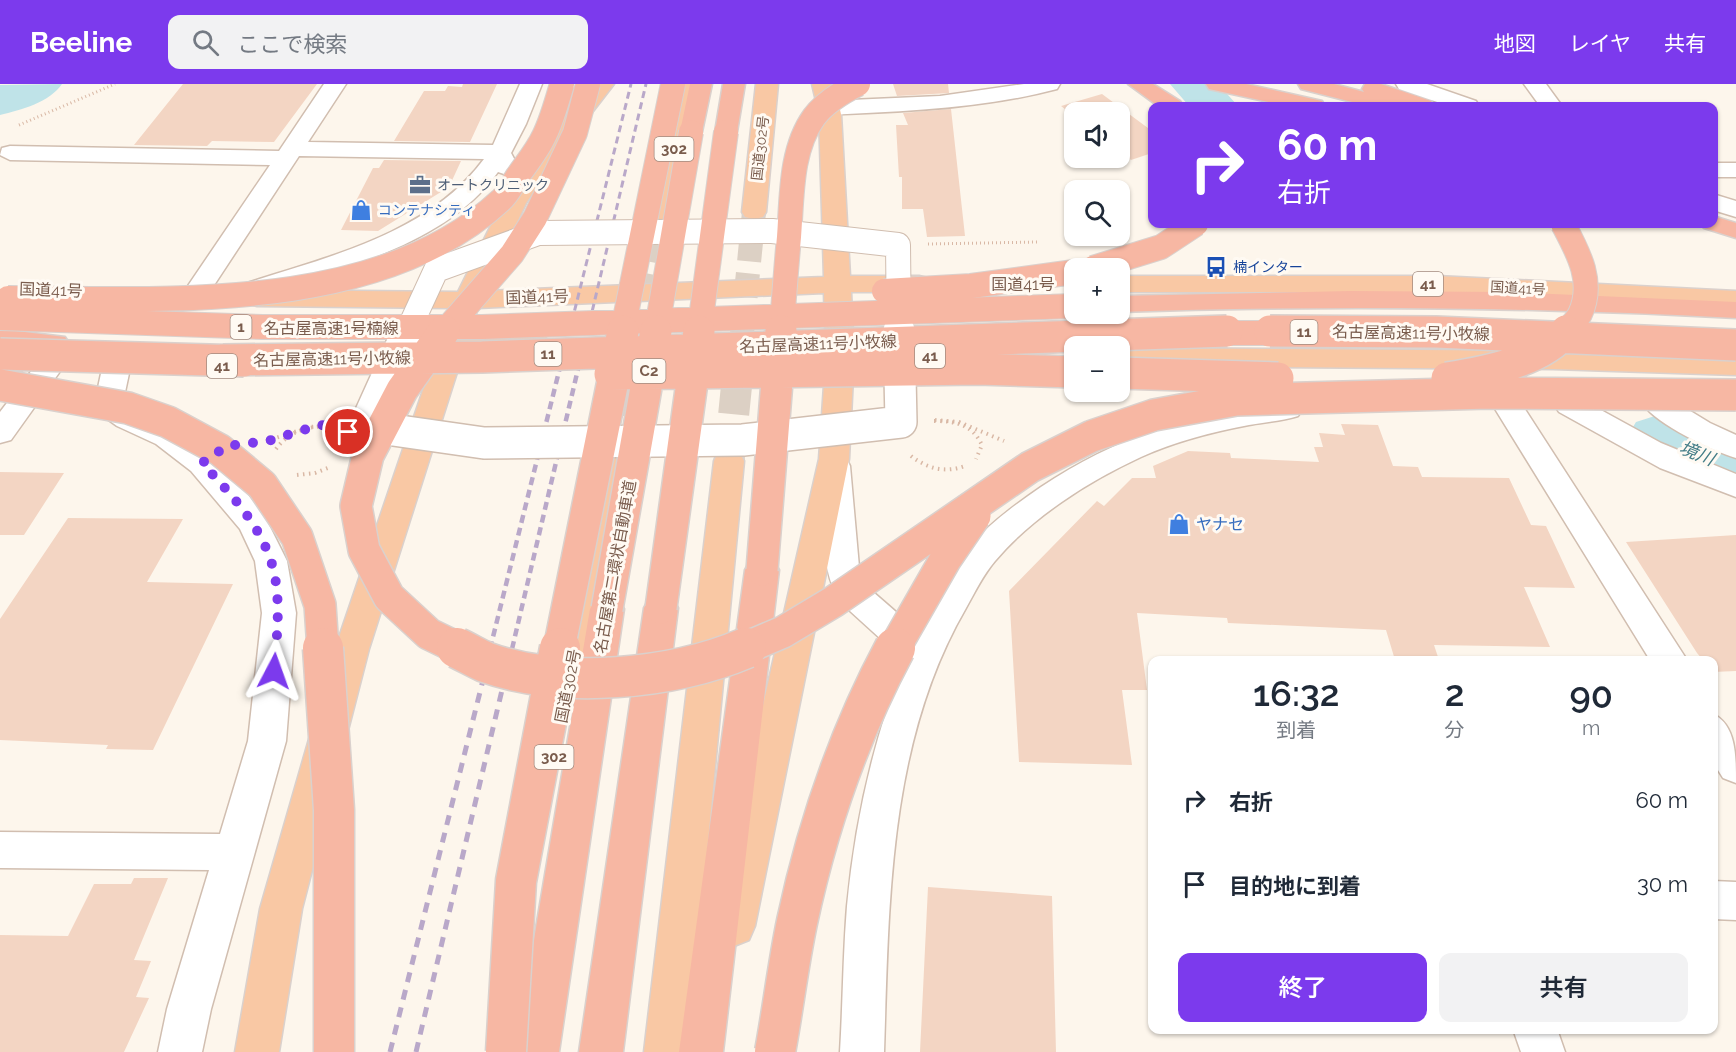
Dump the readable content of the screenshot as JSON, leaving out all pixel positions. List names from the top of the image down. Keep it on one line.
{"streets":{"highway":["国道302号","302","国道41号","41","1","名古屋高速1号楠線","11","名古屋高速11号小牧線","C2","名古屋第二環状自動車道"]},"crossings":[["国道41号","名古屋高速1号楠線"],["国道41号","名古屋高速11号小牧線"],["41","1"],["41","名古屋高速11号小牧線"],["1","名古屋高速11号小牧線"],["名古屋高速1号楠線","名古屋高速11号小牧線"]],"water":["境川"],"places":{"office":["オートクリニック"],"shop":["コンテナシティ","ヤナセ"],"bus stop":["楠インター"]},"page":{"header":"Beeline","search":"ここで検索","nav":["地図","レイヤ","共有"],"map_buttons":["+","−"],"turn":["60 m","右折"],"eta":["16:32","到着","2","分","90","m"],"list":[{"name":"右折","value":"60 m"},{"name":"目的地に到着","value":"30 m"}],"buttons":["終了","共有"]}}
